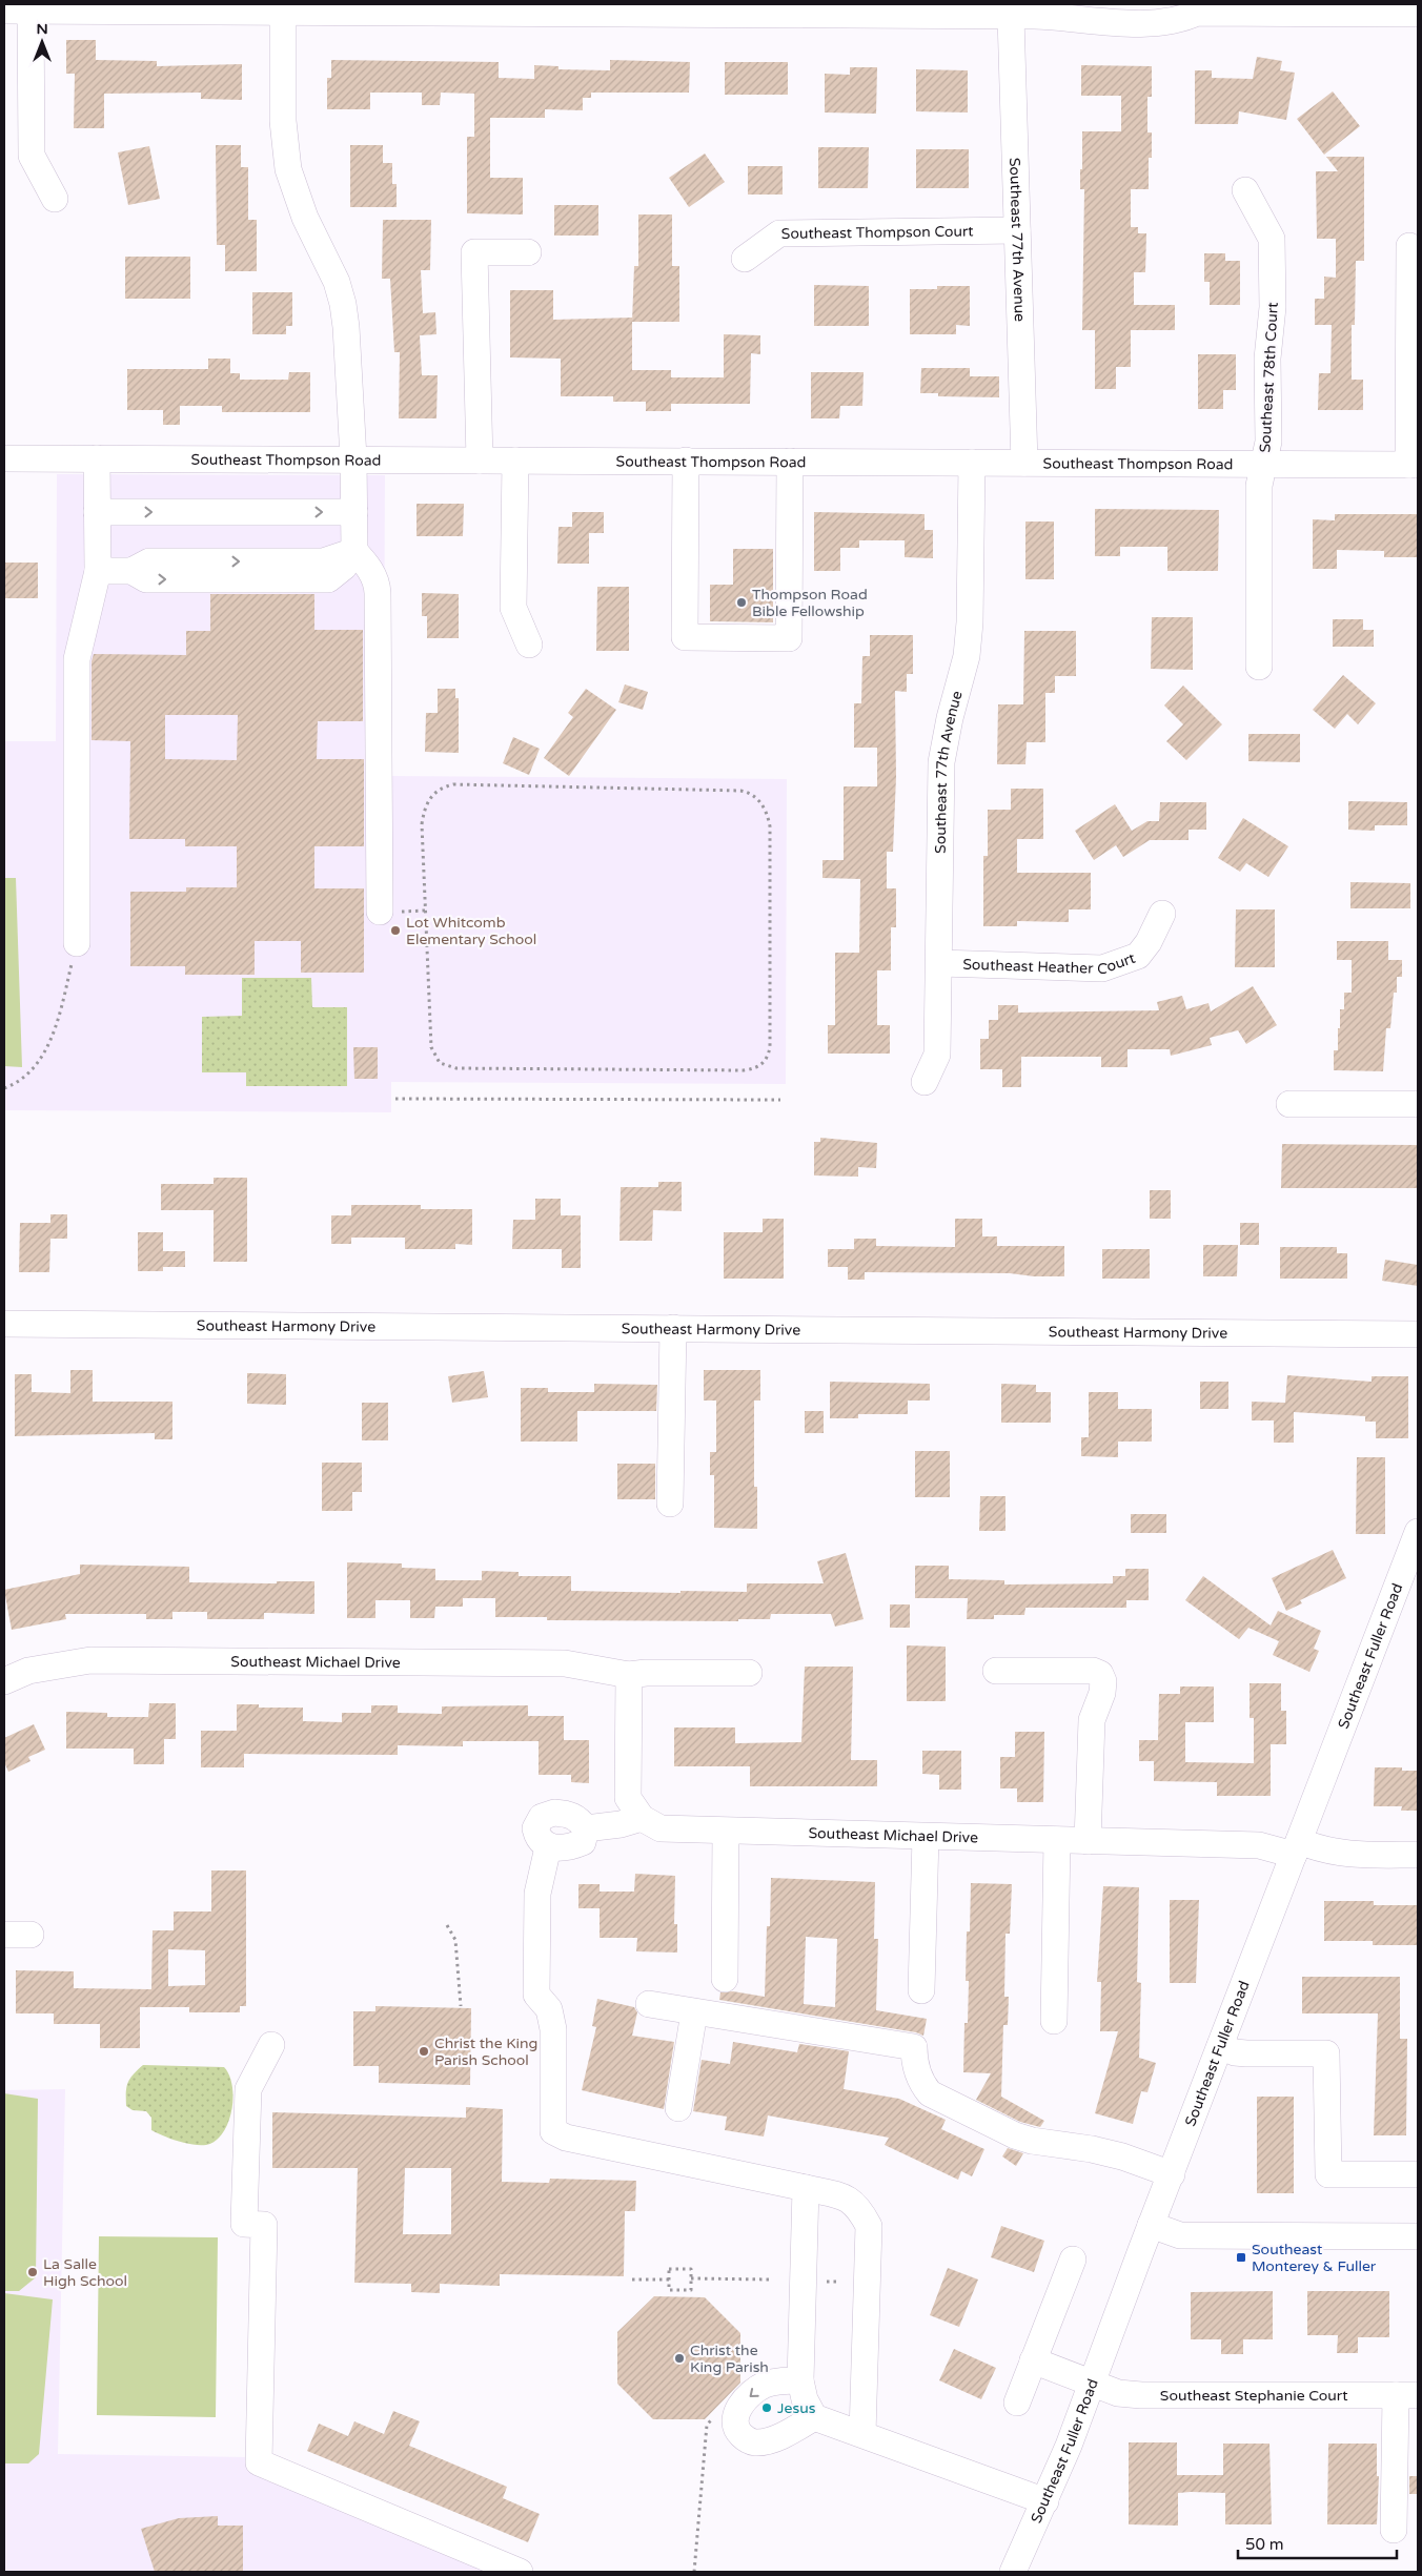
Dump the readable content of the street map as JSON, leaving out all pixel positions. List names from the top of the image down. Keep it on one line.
{"streets":{"street":["Southeast Thompson Court","Southeast 77th Avenue","Southeast 78th Court","Southeast Thompson Road","Southeast Heather Court","Southeast Harmony Drive","Southeast Fuller Road","Southeast Michael Drive","Southeast Stephanie Court"]},"crossings":[["Southeast Thompson Court","Southeast 77th Avenue"],["Southeast 77th Avenue","Southeast Thompson Road"],["Southeast 77th Avenue","Southeast Heather Court"],["Southeast 78th Court","Southeast Thompson Road"],["Southeast Fuller Road","Southeast Michael Drive"],["Southeast Fuller Road","Southeast Stephanie Court"]],"places":{"other":["Thompson Road Bible Fellowship","Lot Whitcomb Elementary School","Christ the King Parish School","La Salle High School","Christ the King Parish","Jesus"],"transit":["Southeast Monterey & Fuller"]},"scale_bar":"50 m","north":"top"}
